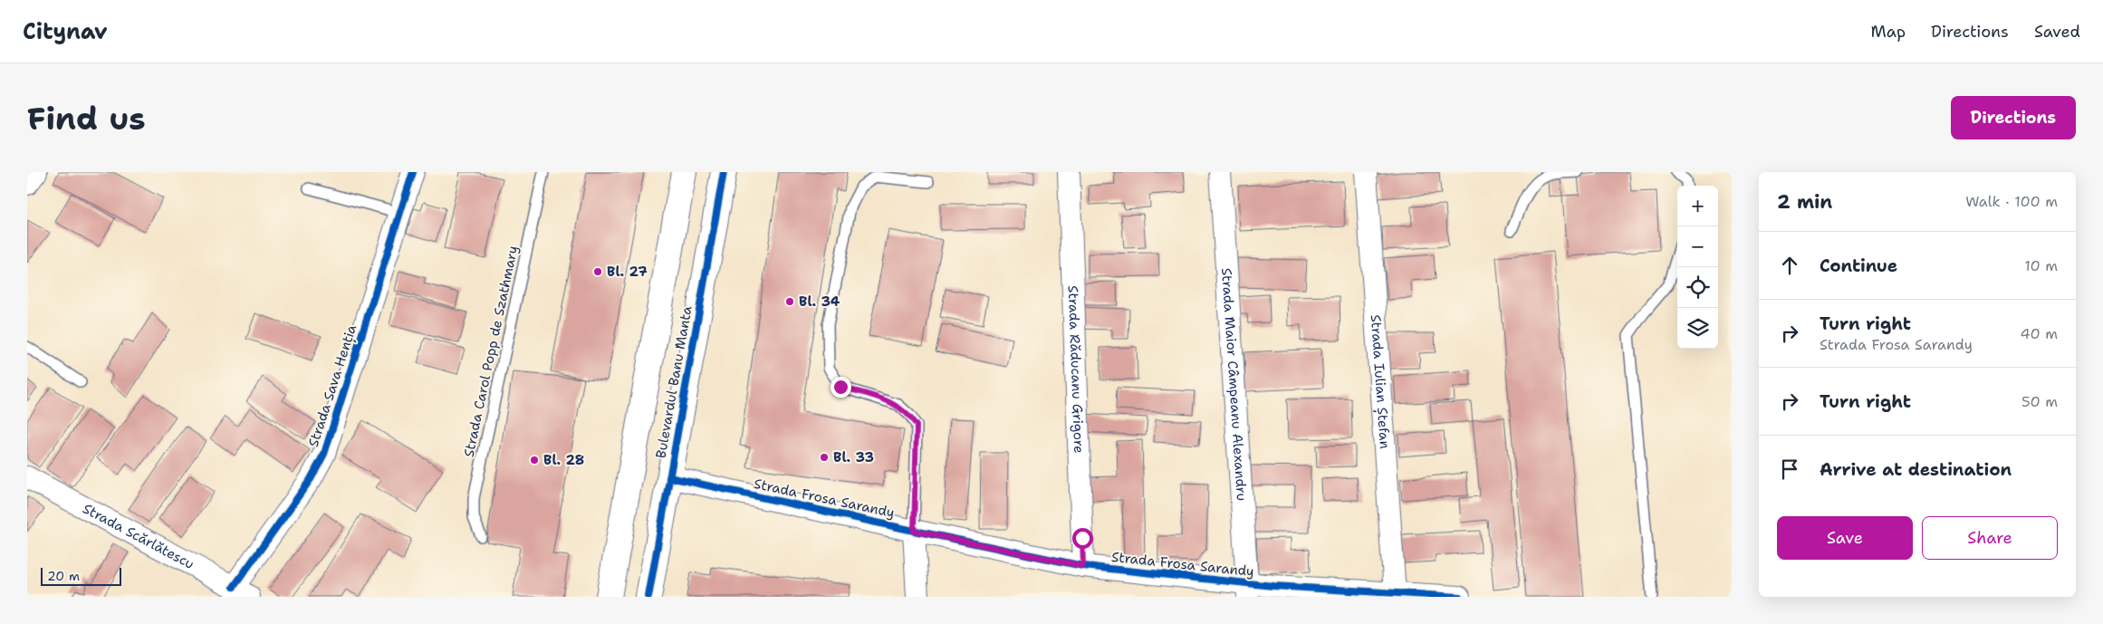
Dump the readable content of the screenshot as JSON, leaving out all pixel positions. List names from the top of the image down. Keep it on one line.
{"streets":{"street":["Strada Răducanu Grigore","Bulevardul Banu Manta","Strada Iulian Ștefan","Strada Maior Câmpeanu Alexandru","Strada Sava Henția","Strada Frosa Sarandy","Strada Scărlătescu"],"lane":["Strada Carol Popp de Szathmary"]},"crossings":[["Strada Răducanu Grigore","Strada Frosa Sarandy"],["Bulevardul Banu Manta","Strada Frosa Sarandy"],["Strada Iulian Ștefan","Strada Frosa Sarandy"],["Strada Maior Câmpeanu Alexandru","Strada Frosa Sarandy"],["Strada Sava Henția","Strada Scărlătescu"]],"places":["Bl. 27","Bl. 34","Bl. 33","Bl. 28"],"scale_bar":"20 m","page":{"header":"Citynav","nav":["Map","Directions","Saved"],"buttons":["Directions",["Save","Share"]],"title":"Find us","heading":["2 min","Walk · 100 m"],"map_buttons":["+","−"],"list":[["Continue","10 m"],["Turn right","Strada Frosa Sarandy","40 m"],["Turn right","50 m"],"Arrive at destination"],"scale":"20 m"}}
